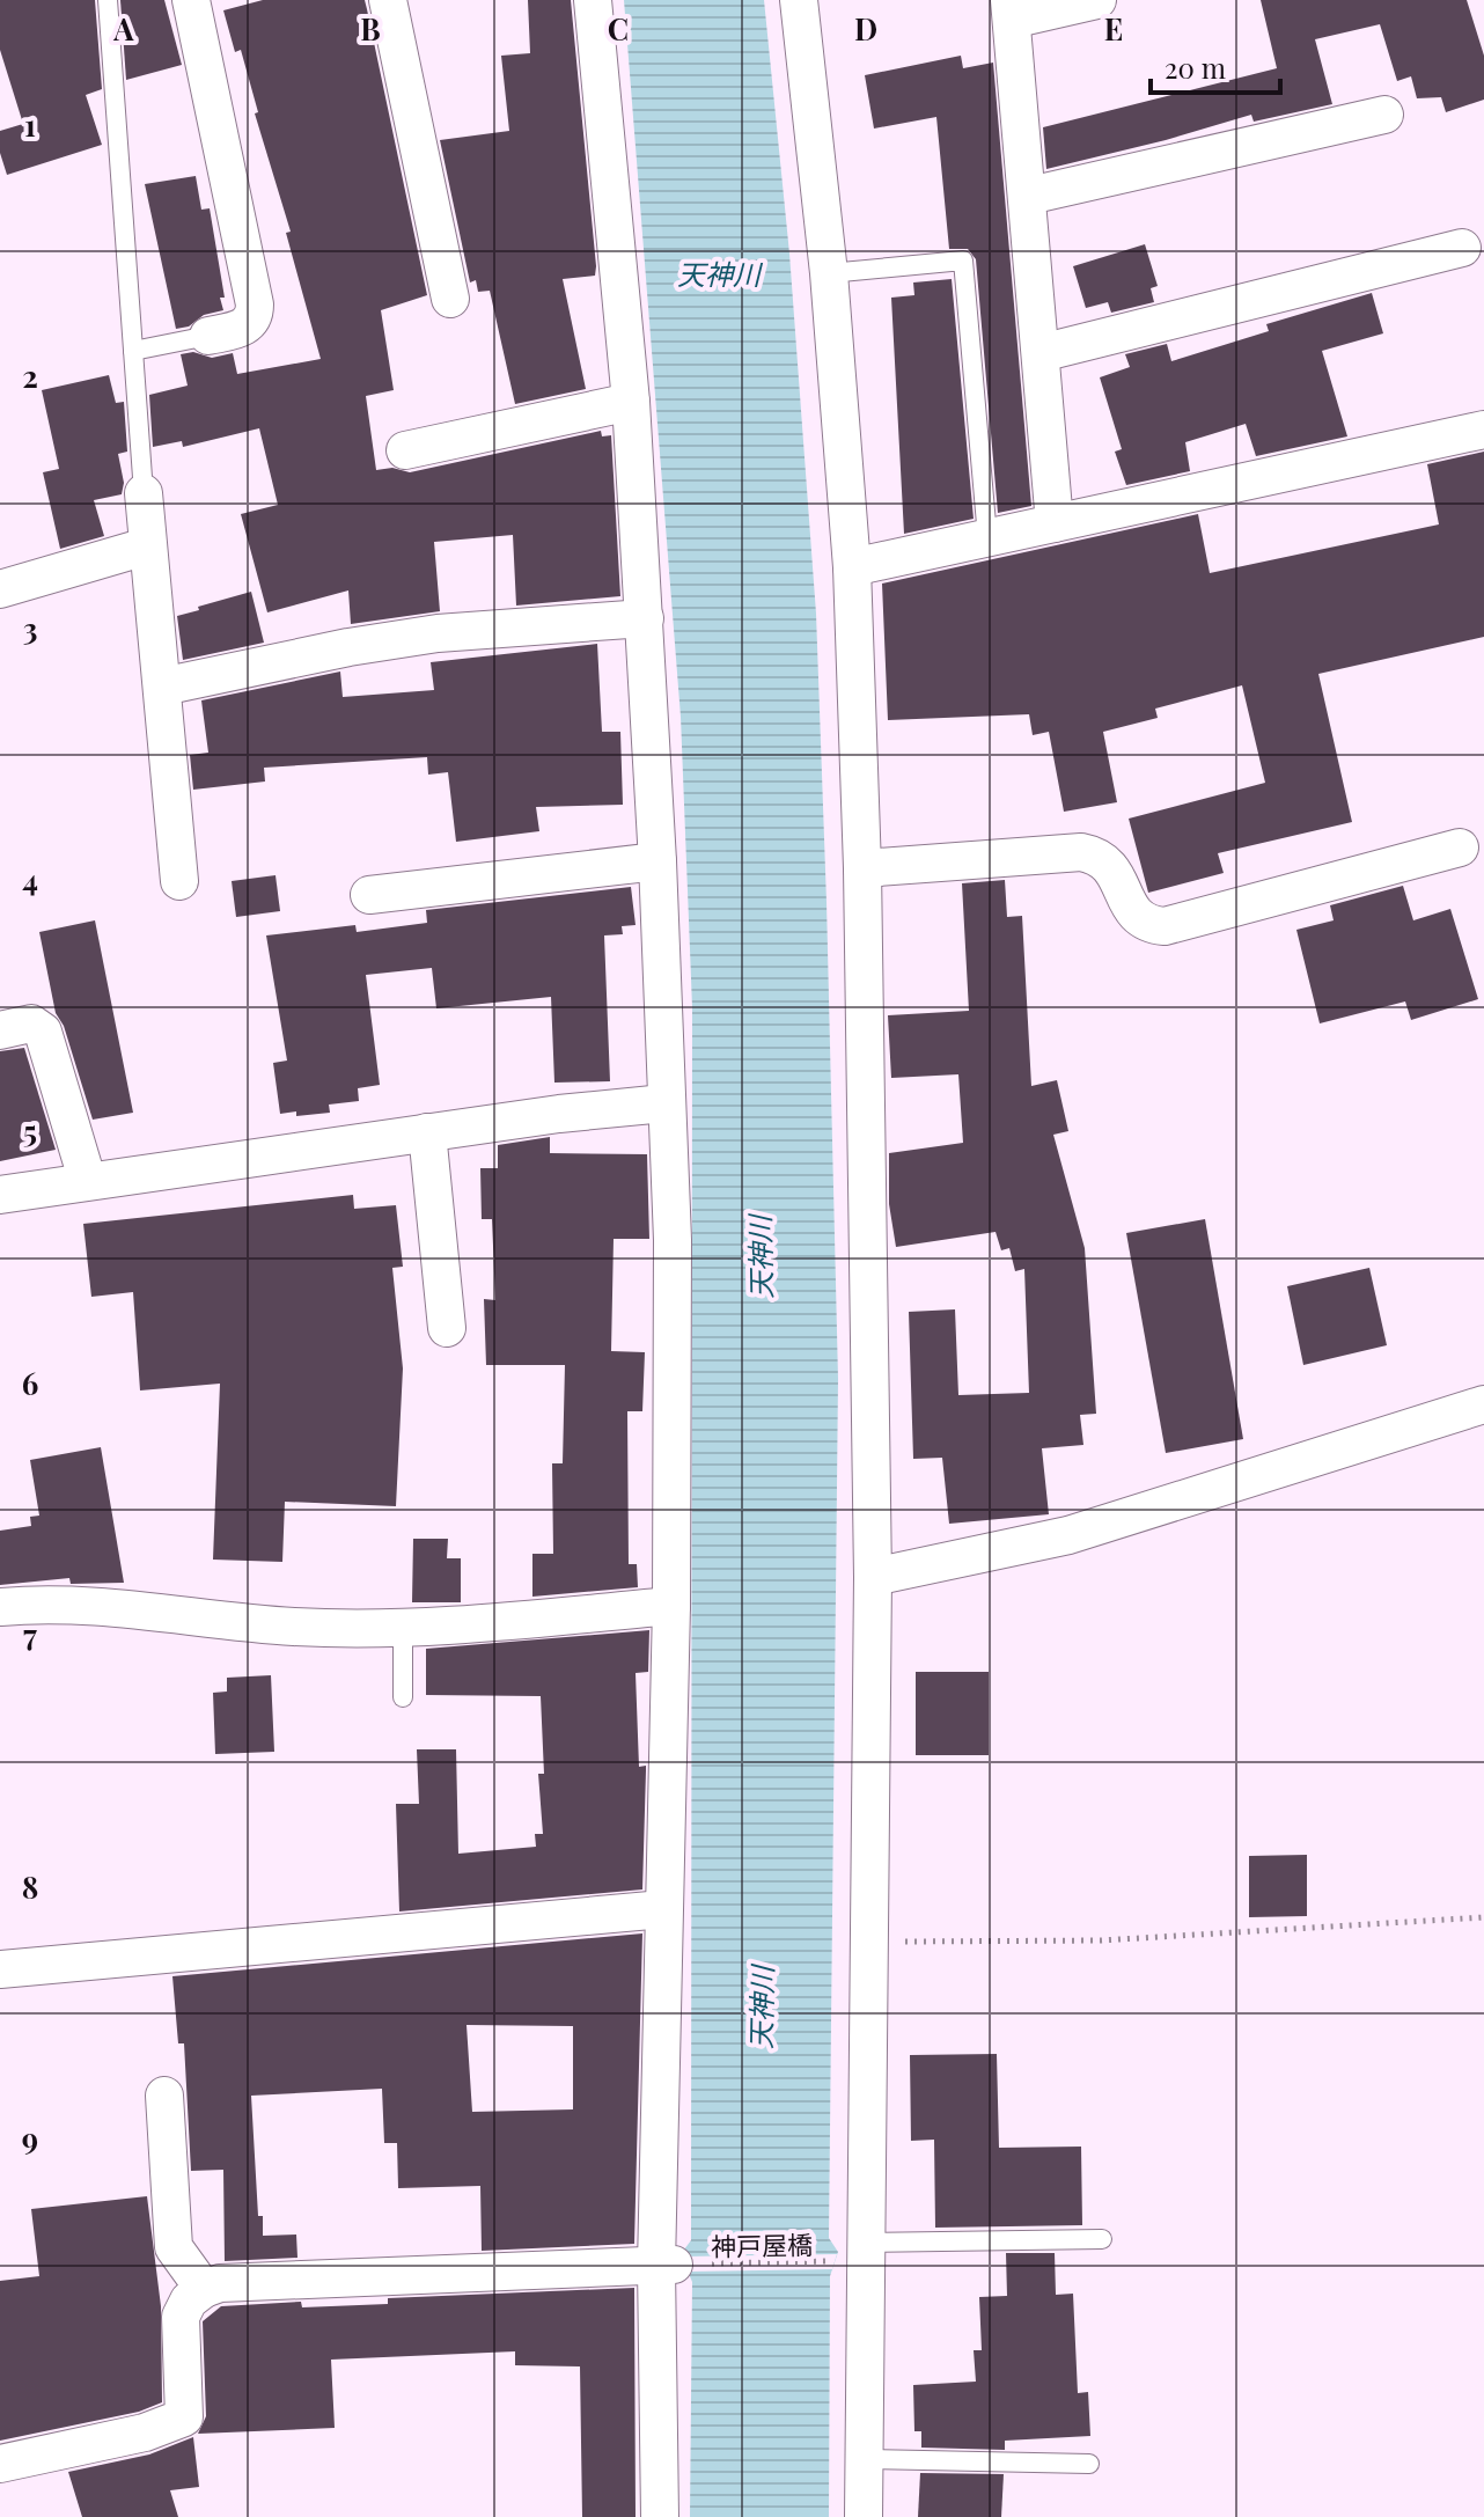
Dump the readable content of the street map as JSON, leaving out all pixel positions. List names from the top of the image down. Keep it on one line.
{"streets":{"path":["神戸屋橋"]},"water":["天神川"],"scale_bar":"20 m","grid":{"columns":["A","B","C","D","E"],"rows":["1","2","3","4","5","6","7","8","9"]}}
